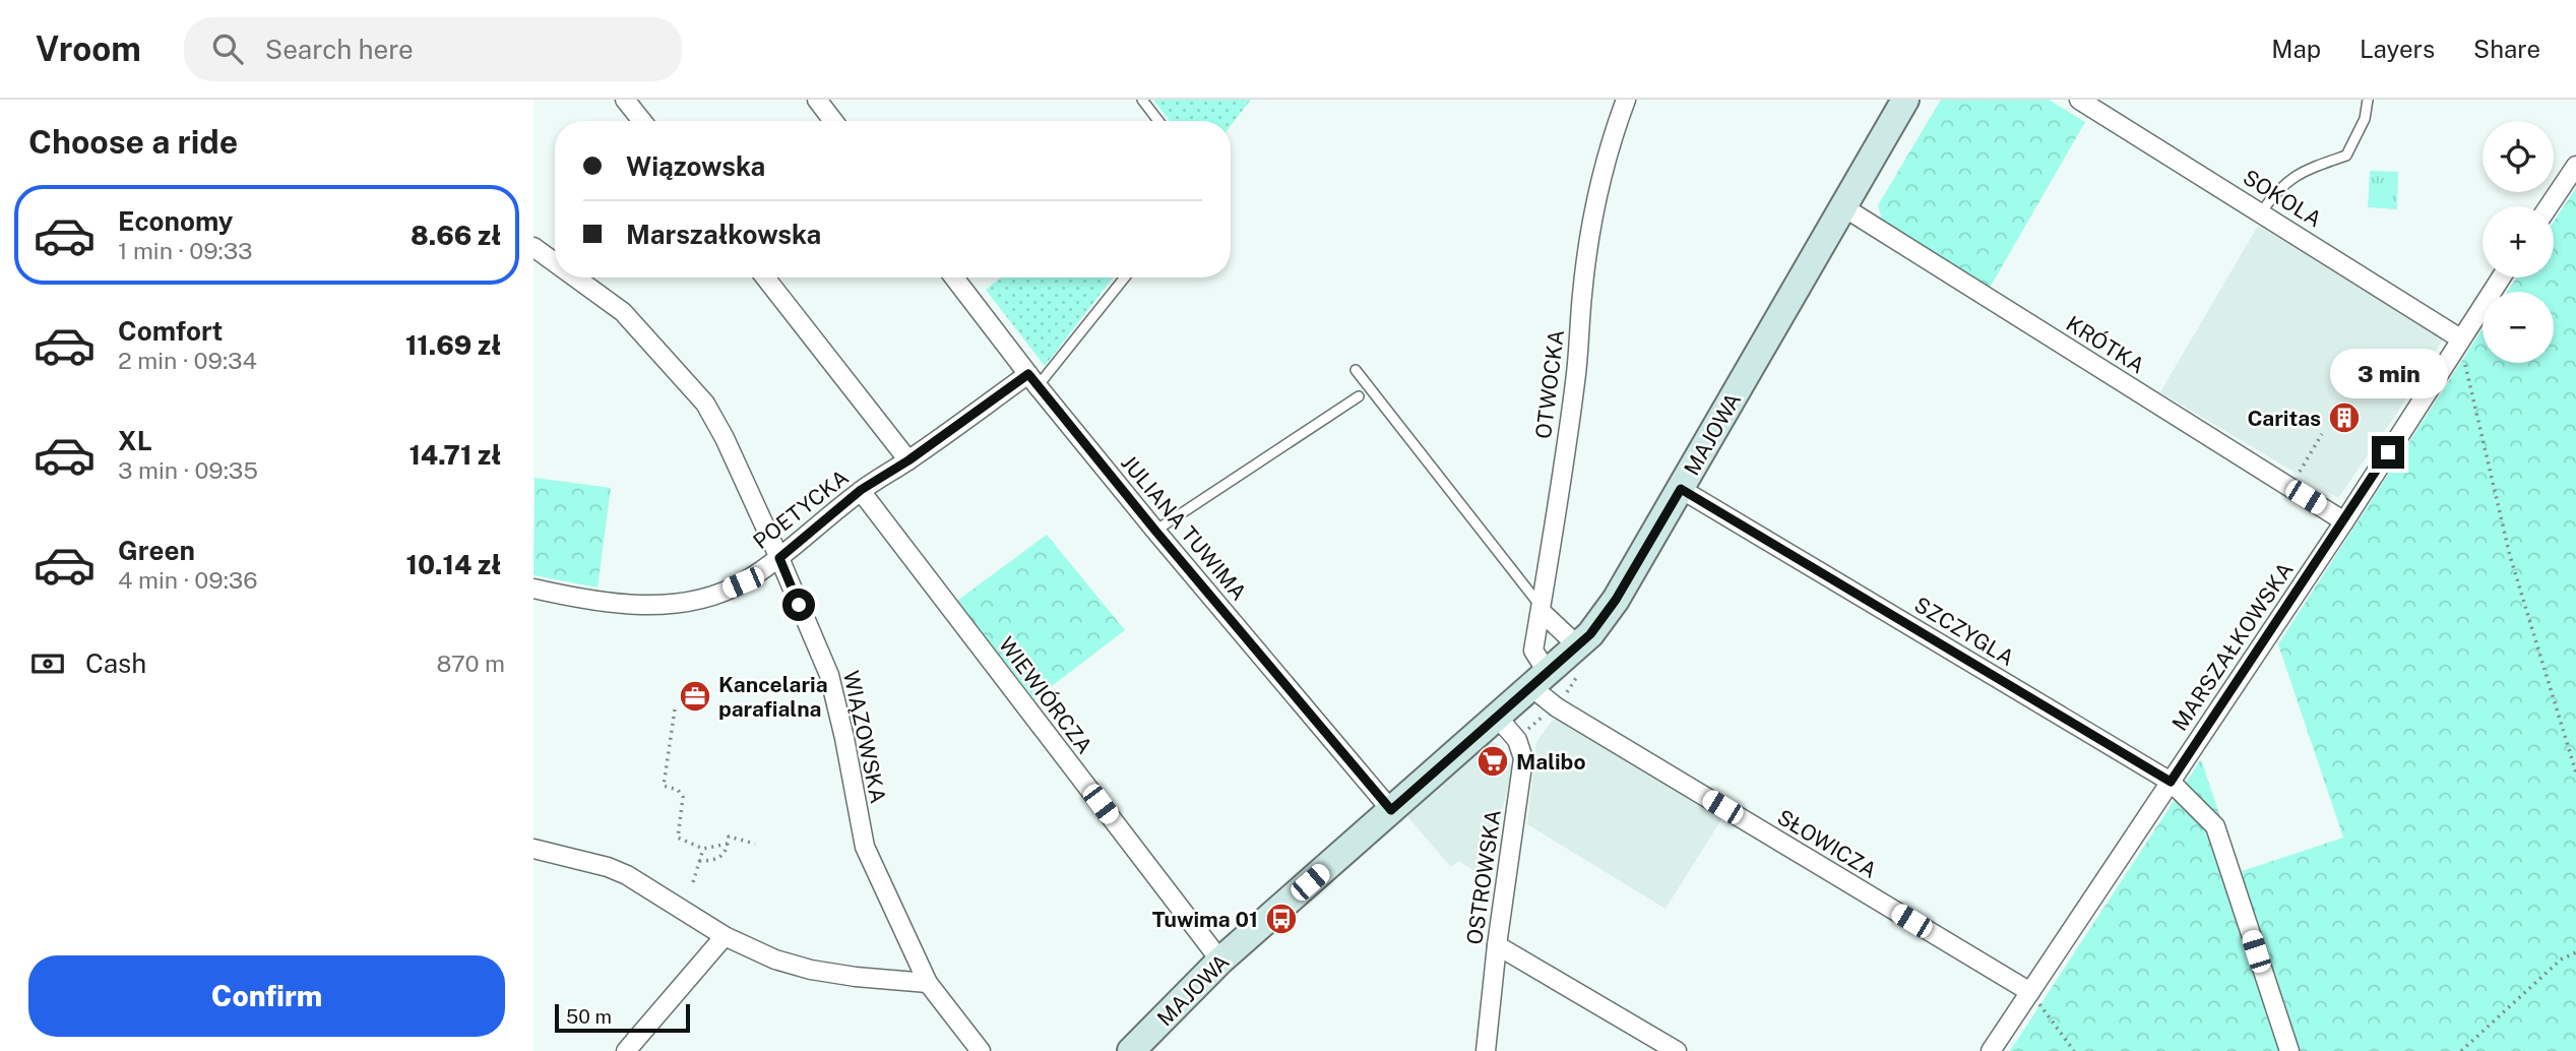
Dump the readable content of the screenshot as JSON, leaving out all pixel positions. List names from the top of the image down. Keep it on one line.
{"streets":{"street":["SOKOLA","KRÓTKA","OTWOCKA","MAJOWA","POETYCKA","JULIANA TUWIMA","SZCZYGLA","MARSZAŁKOWSKA","WIEWIÓRCZA","WIĄZOWSKA","SŁOWICZA","OSTROWSKA"]},"crossings":[["SOKOLA","MARSZAŁKOWSKA"],["KRÓTKA","MAJOWA"],["KRÓTKA","MARSZAŁKOWSKA"],["OTWOCKA","MAJOWA"],["OTWOCKA","SŁOWICZA"],["MAJOWA","JULIANA TUWIMA"],["MAJOWA","SZCZYGLA"],["MAJOWA","WIEWIÓRCZA"],["MAJOWA","SŁOWICZA"],["MAJOWA","OSTROWSKA"],["POETYCKA","JULIANA TUWIMA"],["POETYCKA","WIEWIÓRCZA"],["POETYCKA","WIĄZOWSKA"],["SZCZYGLA","MARSZAŁKOWSKA"],["MARSZAŁKOWSKA","SŁOWICZA"]],"places":{"building":["Caritas"],"office":["Kancelaria parafialna"],"supermarket":["Malibo"],"bus stop":["Tuwima 01"]},"scale_bar":"50 m","page":{"header":"Vroom","search":"Search here","nav":["Map","Layers","Share"],"heading":"Choose a ride","map_buttons":["+","−"],"banner":["Wiązowska","Marszałkowska"],"list":[{"name":"Economy","note":"1 min · 09:33","value":"8.66 zł"},{"name":"Comfort","note":"2 min · 09:34","value":"11.69 zł"},{"name":"XL","note":"3 min · 09:35","value":"14.71 zł"},{"name":"Green","note":"4 min · 09:36","value":"10.14 zł"}],"bubble":"3 min","pay":["Cash","870 m"],"buttons":"Confirm","scale":"50 m"}}
